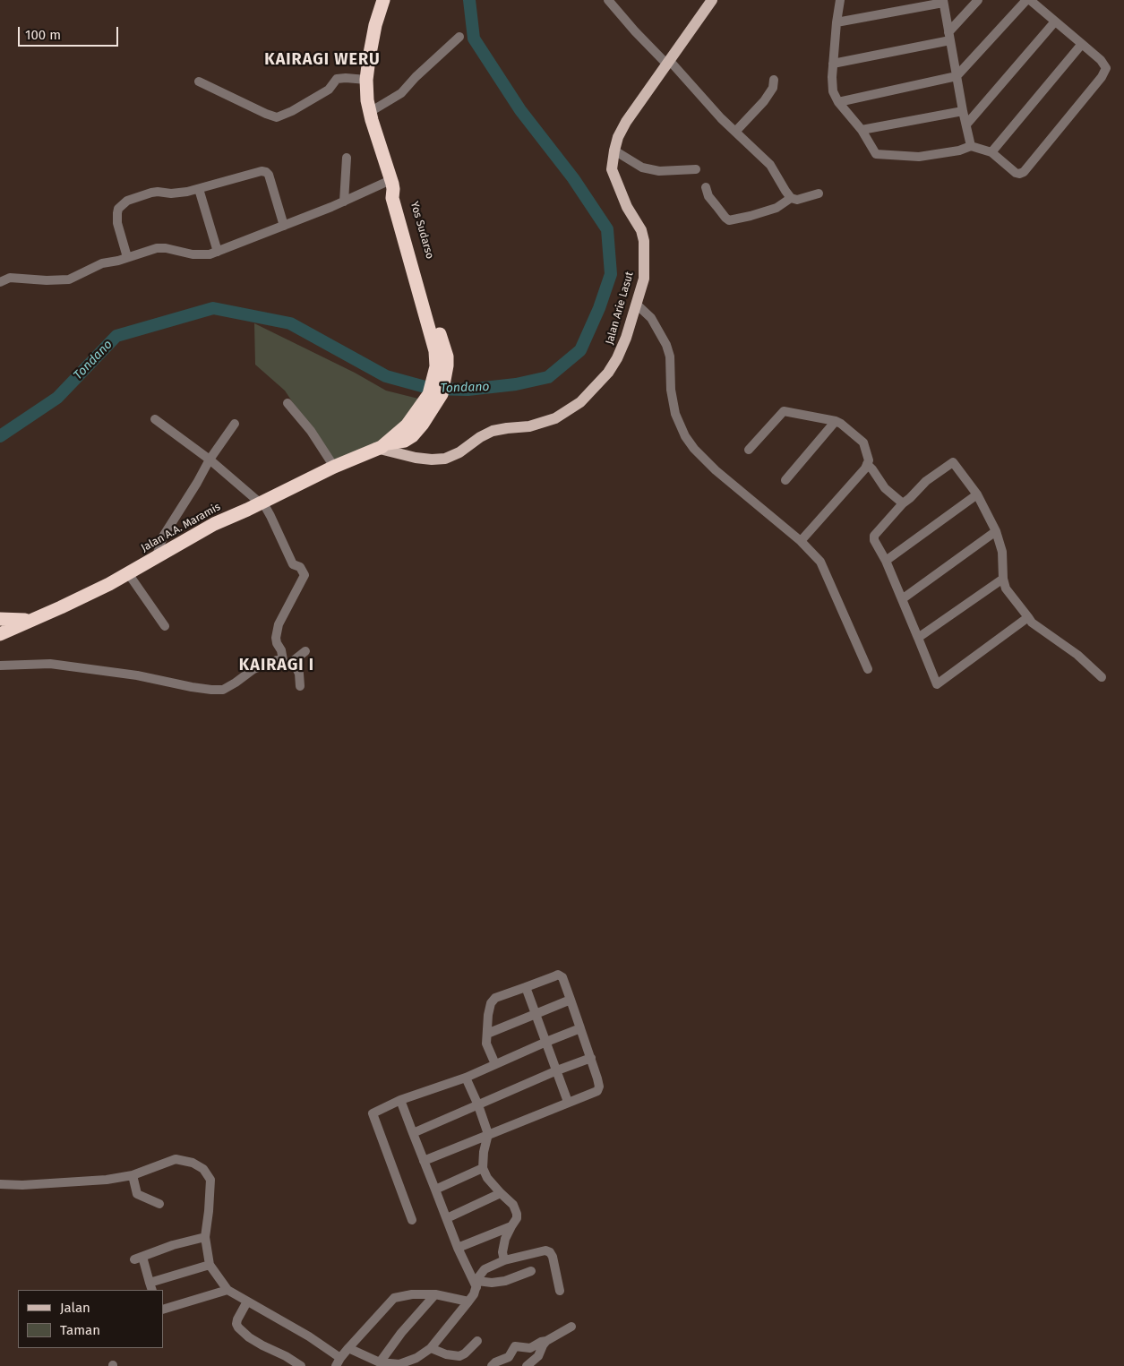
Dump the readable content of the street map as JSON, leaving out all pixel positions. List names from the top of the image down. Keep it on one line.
{"streets":{"highway":["Yos Sudarso","Jalan A.A. Maramis"],"main road":["Jalan Arie Lasut"]},"crossings":[["Yos Sudarso","Jalan Arie Lasut"],["Yos Sudarso","Jalan A.A. Maramis"],["Jalan Arie Lasut","Jalan A.A. Maramis"]],"districts":["KAIRAGI WERU","KAIRAGI I"],"water":["Tondano"],"legend":["Jalan","Taman"],"scale_bar":"100 m"}
